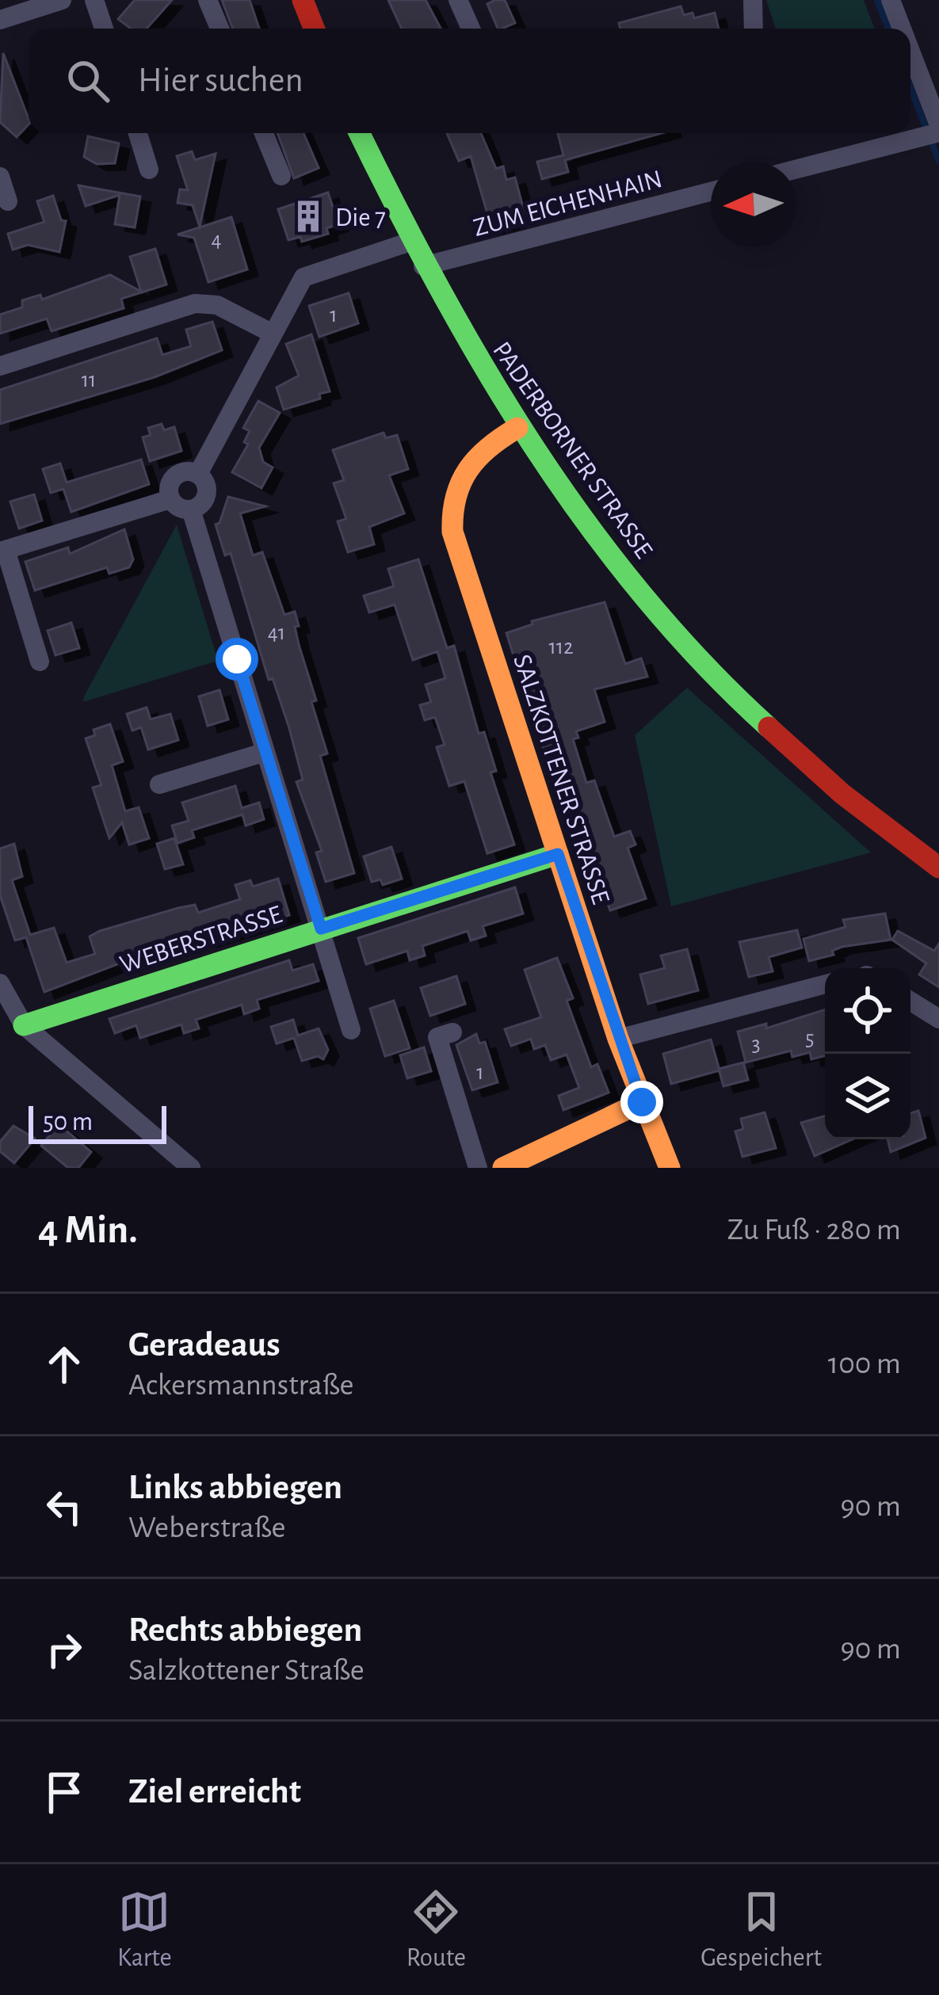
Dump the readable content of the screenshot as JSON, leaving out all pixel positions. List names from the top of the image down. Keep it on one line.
{"streets":{"street":["ZUM EICHENHAIN","PADERBORNER STRASSE","SALZKOTTENER STRASSE","WEBERSTRASSE"]},"crossings":[["ZUM EICHENHAIN","PADERBORNER STRASSE"],["PADERBORNER STRASSE","SALZKOTTENER STRASSE"],["SALZKOTTENER STRASSE","WEBERSTRASSE"]],"places":{"building":["Die 7"]},"house_numbers":["4","1","11","41","112","5","3","1"],"scale_bar":"50 m","north":"left","page":{"search":"Hier suchen","scale":"50 m","heading":["4 Min.","Zu Fuß · 280 m"],"list":[["Geradeaus","Ackersmannstraße","100 m"],["Links abbiegen","Weberstraße","90 m"],["Rechts abbiegen","Salzkottener Straße","90 m"],"Ziel erreicht"],"nav":["Karte","Route","Gespeichert"]}}
